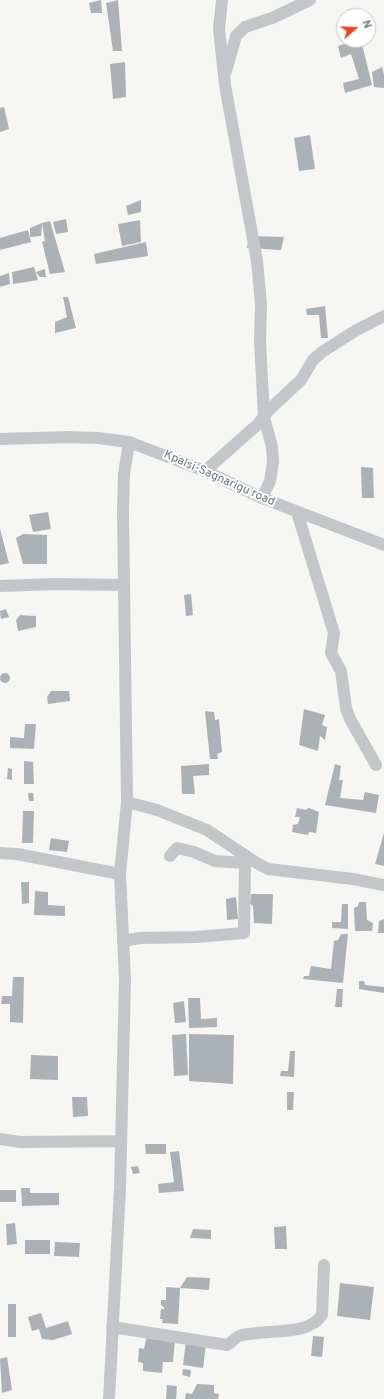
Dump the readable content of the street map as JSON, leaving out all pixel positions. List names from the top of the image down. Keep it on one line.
{"streets":{"street":["Kpalsi-Sagnarigu road"]},"north":"right"}
